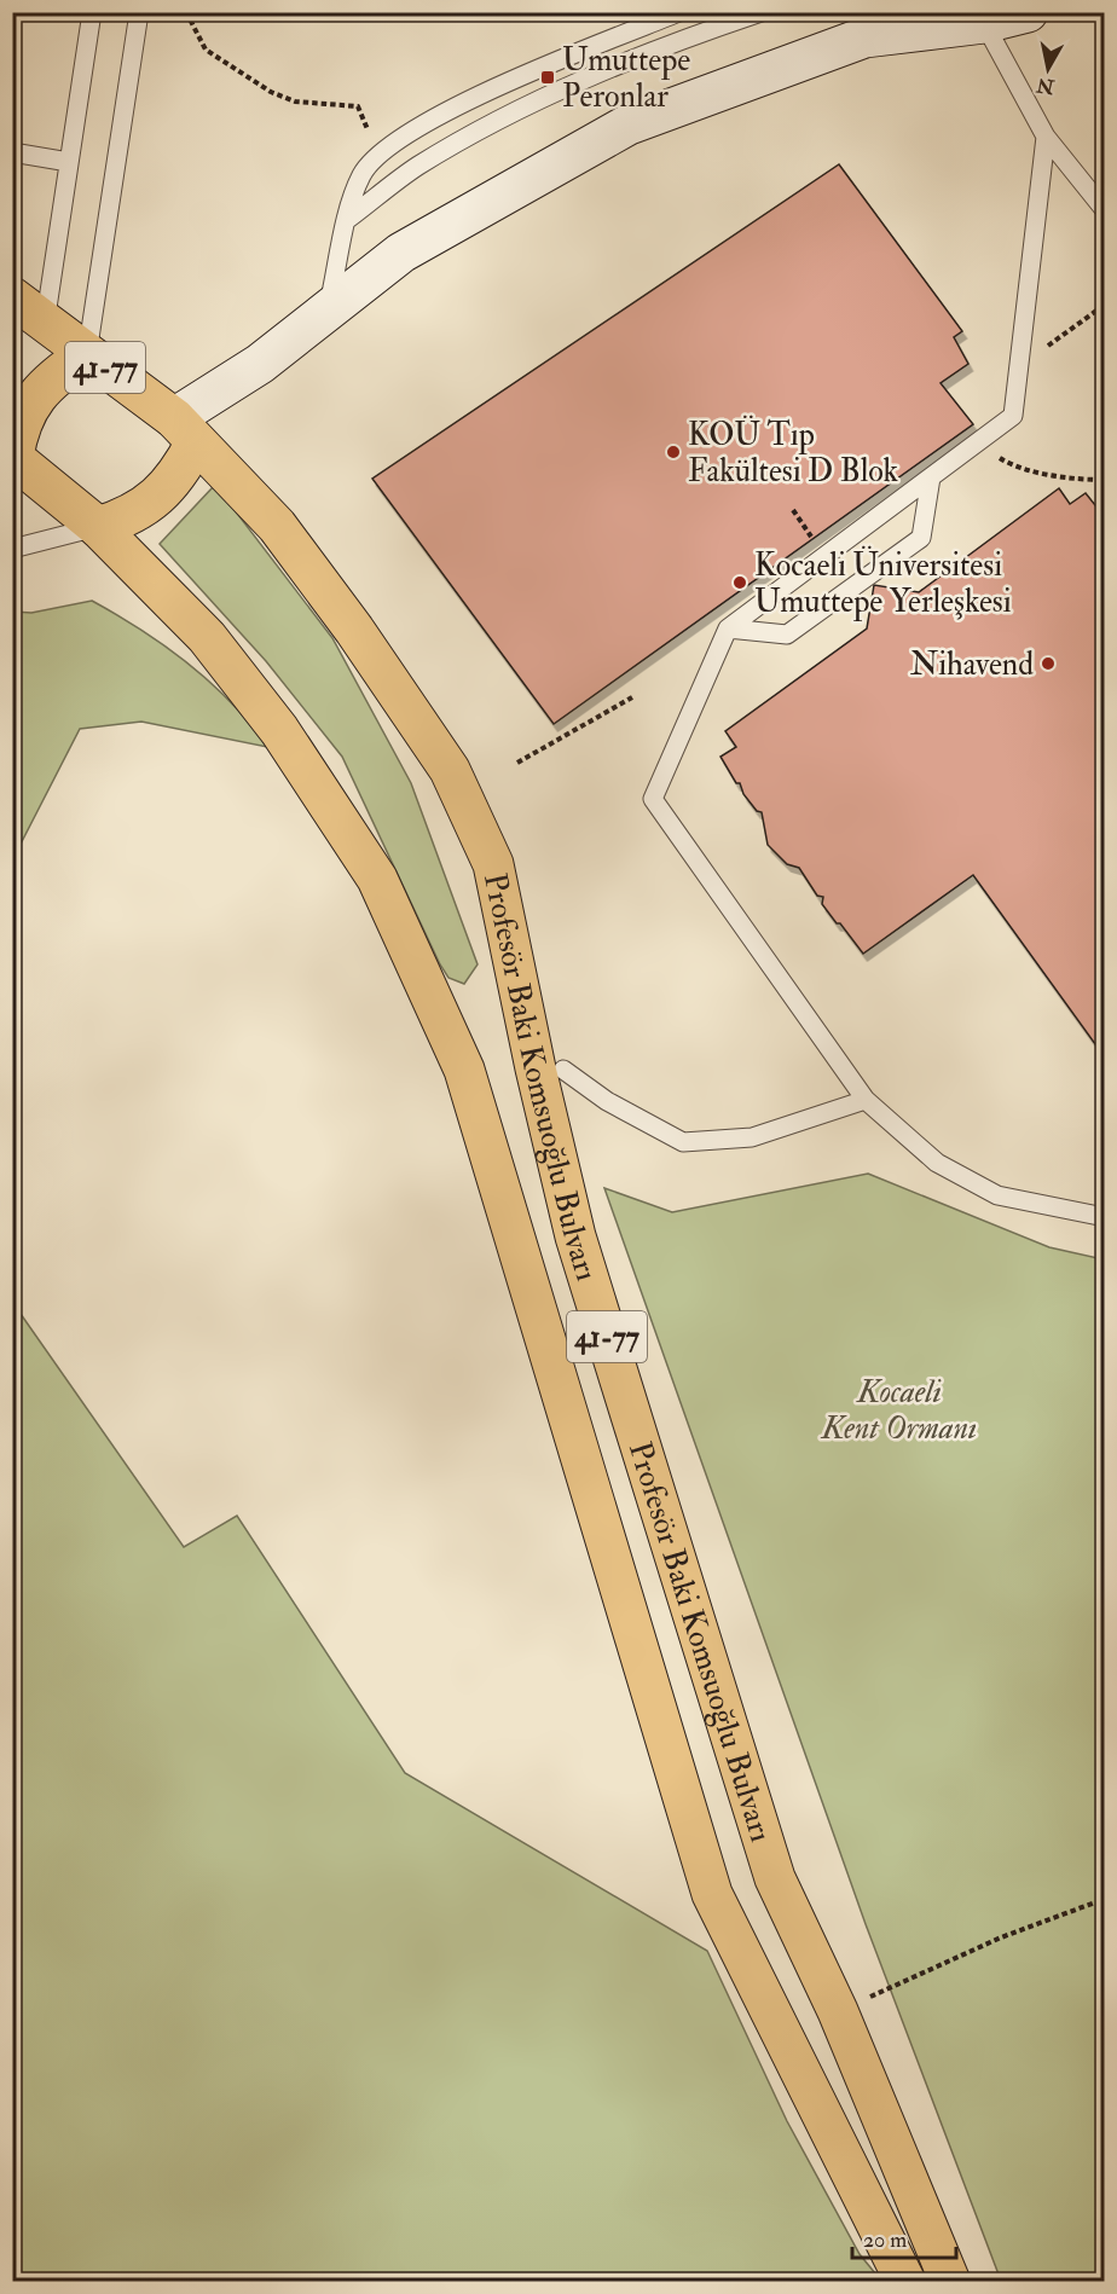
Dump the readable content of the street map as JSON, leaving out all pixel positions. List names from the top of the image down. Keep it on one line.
{"streets":{"highway":["41-77","Profesör Baki Komsuoğlu Bulvarı"]},"parks":["Kocaeli Kent Ormanı"],"places":{"transit":["Umuttepe Peronlar"],"other":["KOÜ Tıp Fakültesi D Blok","Kocaeli Üniversitesi Umuttepe Yerleşkesi","Nihavend"]},"scale_bar":"20 m","north":"bottom"}
